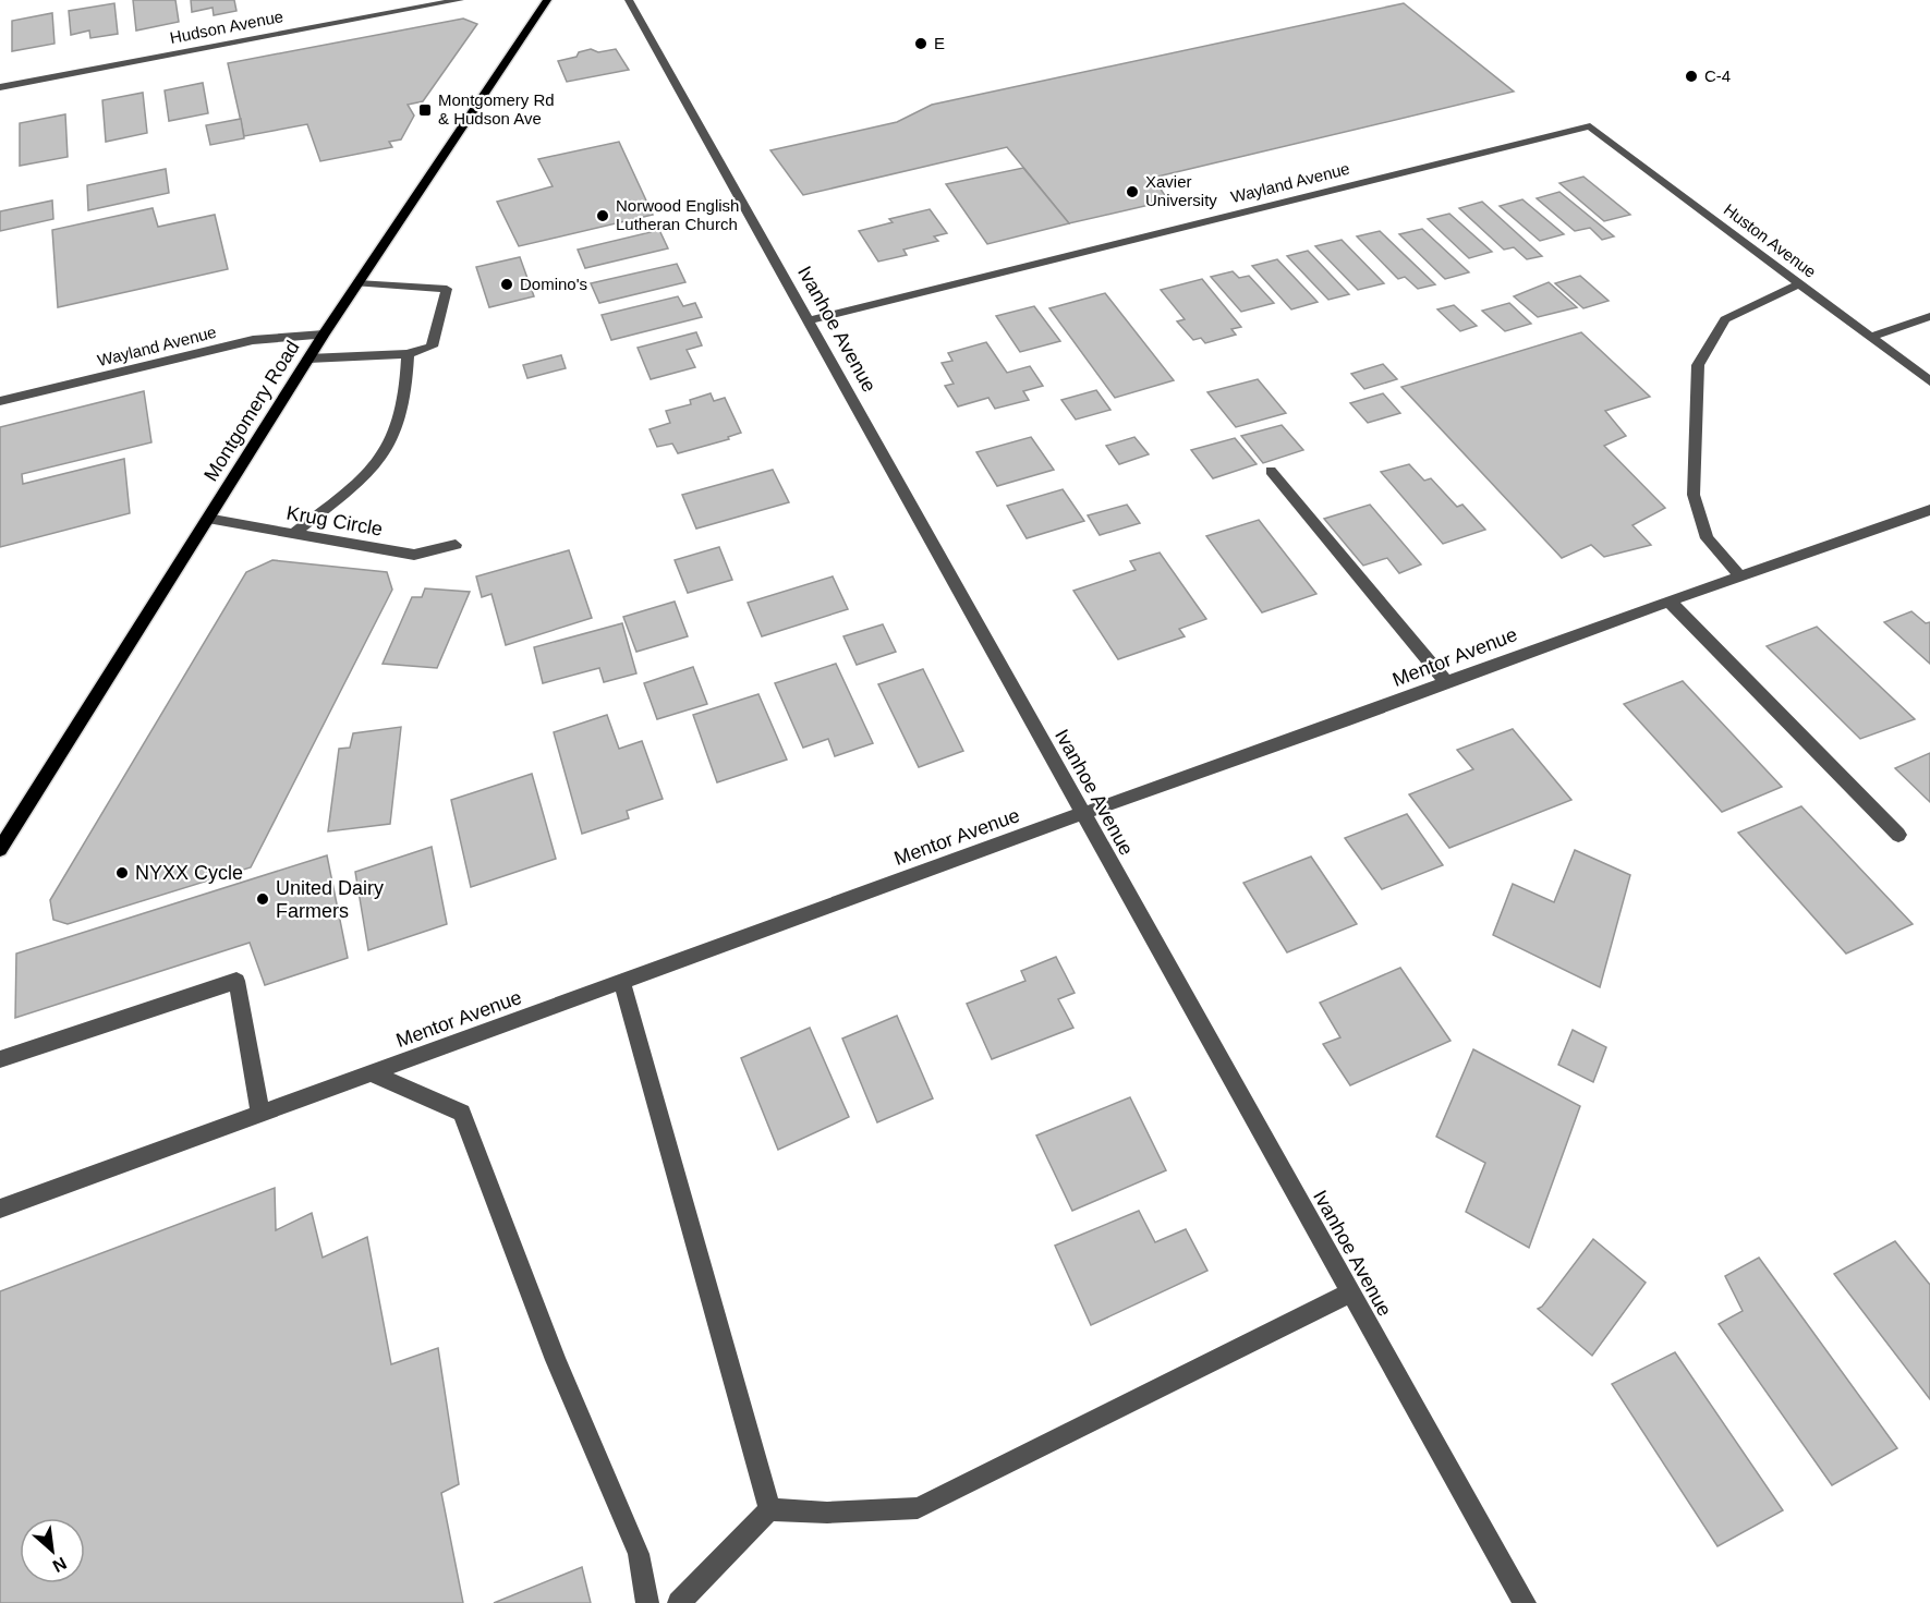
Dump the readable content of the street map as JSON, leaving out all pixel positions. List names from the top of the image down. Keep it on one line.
{"streets":{"main road":["Montgomery Road"],"street":["Hudson Avenue","Wayland Avenue","Huston Avenue","Ivanhoe Avenue","Krug Circle","Mentor Avenue"]},"crossings":[["Wayland Avenue","Huston Avenue"],["Wayland Avenue","Ivanhoe Avenue"],["Wayland Avenue","Montgomery Road"],["Ivanhoe Avenue","Mentor Avenue"],["Montgomery Road","Krug Circle"]],"places":{"other":["E","C-4","Xavier University","Norwood English Lutheran Church","Domino's","NYXX Cycle","United Dairy Farmers"],"transit":["Montgomery Rd & Hudson Ave"]},"north":"bottom right"}
